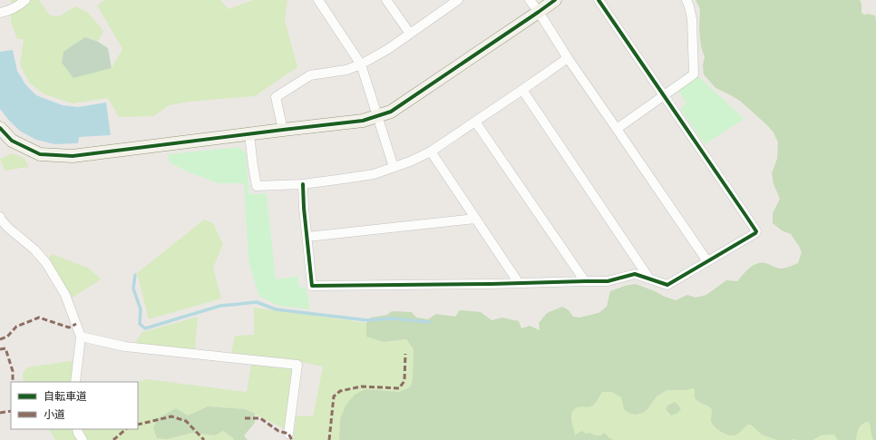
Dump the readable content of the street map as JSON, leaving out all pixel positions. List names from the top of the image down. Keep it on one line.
{"legend":["自転車道","小道"]}
